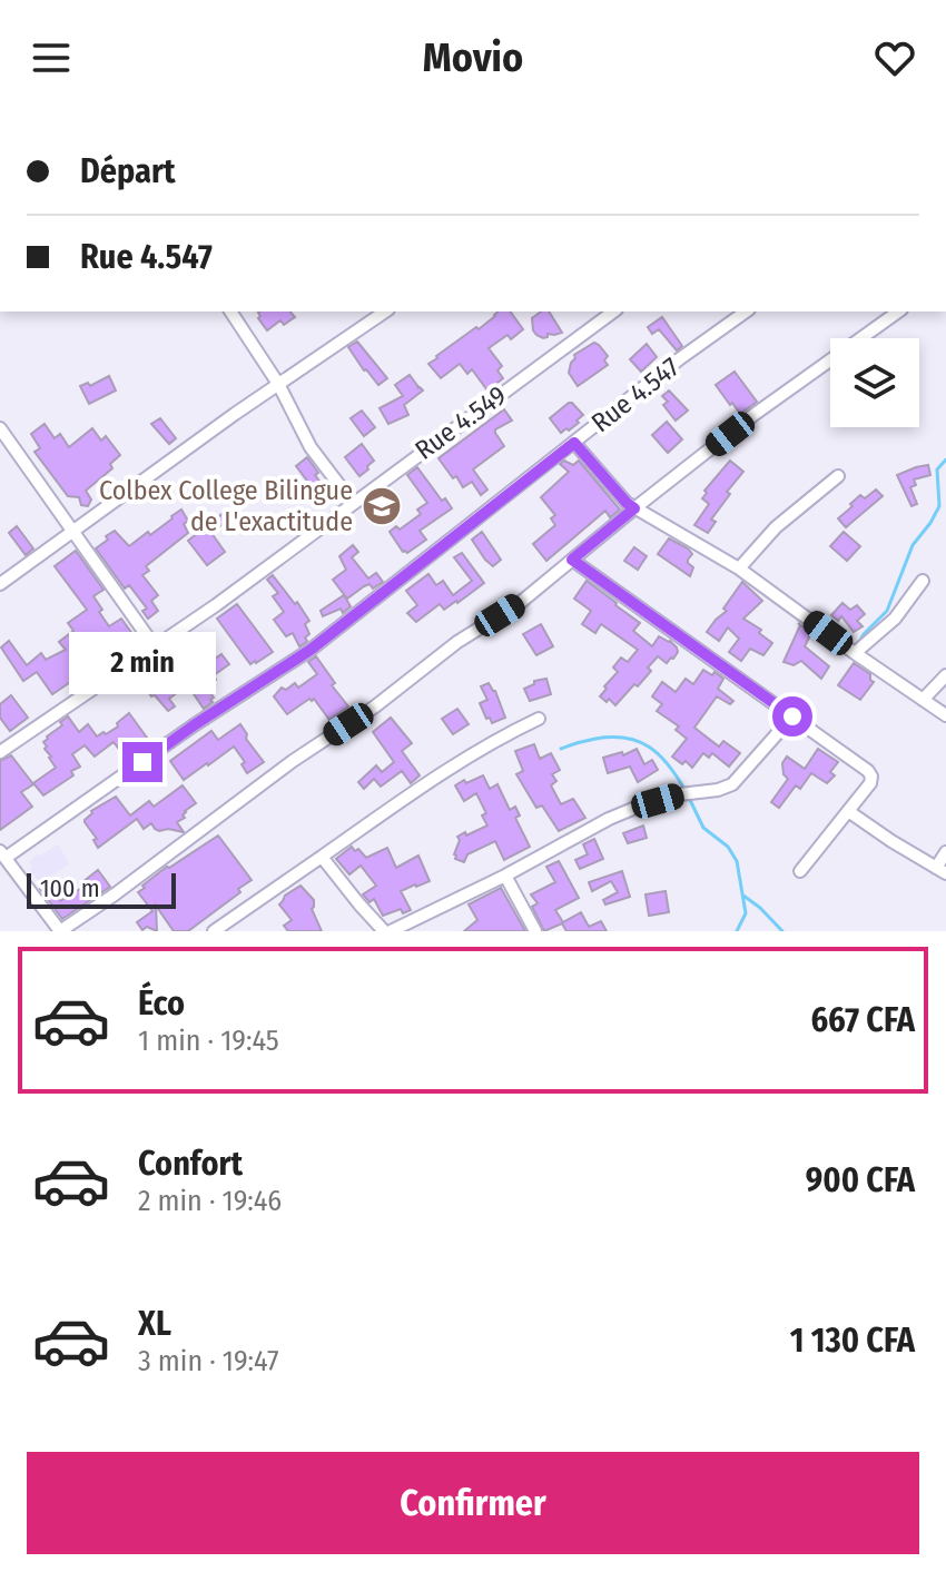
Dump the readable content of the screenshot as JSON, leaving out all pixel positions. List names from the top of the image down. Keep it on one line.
{"streets":{"street":["Rue 4.547","Rue 4.549"]},"places":{"school or university":["Colbex College Bilingue de L'exactitude"]},"scale_bar":"100 m","page":{"header":"Movio","banner":["Départ","Rue 4.547"],"bubble":"2 min","scale":"100 m","list":[{"name":"Éco","note":"1 min · 19:45","value":"667 CFA"},{"name":"Confort","note":"2 min · 19:46","value":"900 CFA"},{"name":"XL","note":"3 min · 19:47","value":"1 130 CFA"}],"buttons":"Confirmer"}}
